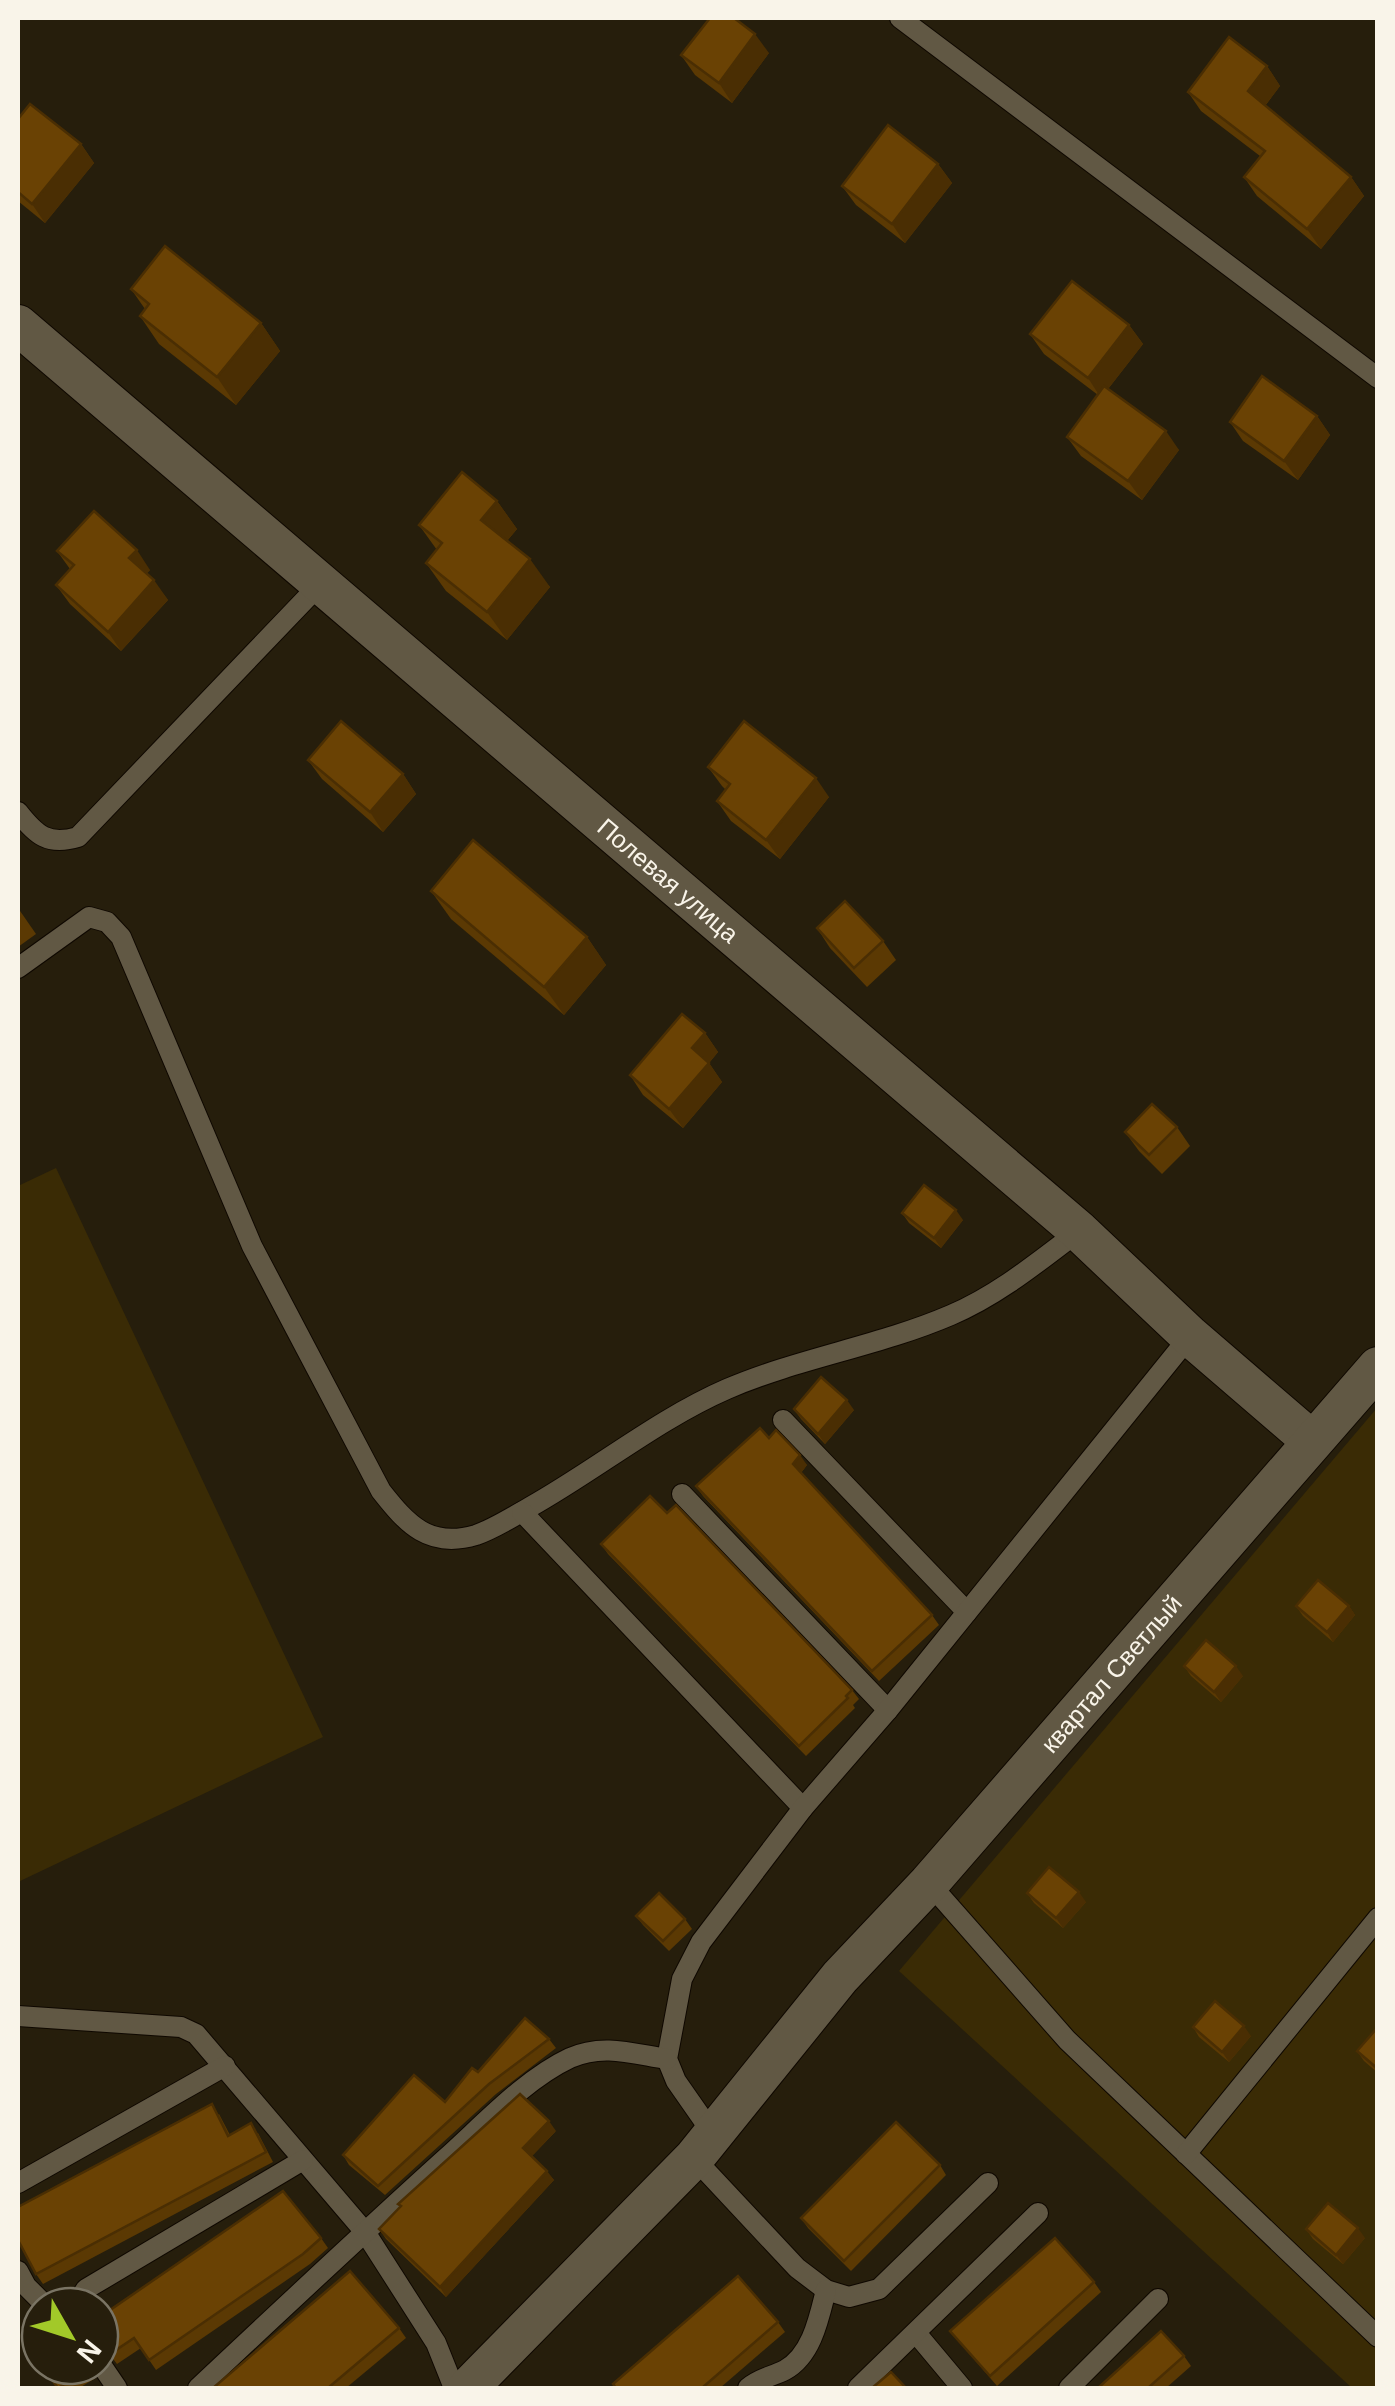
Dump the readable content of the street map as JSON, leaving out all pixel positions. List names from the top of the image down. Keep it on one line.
{"streets":{"street":["Полевая улица","квартал Светлый"]},"crossings":[["Полевая улица","квартал Светлый"]],"north":"bottom right"}
